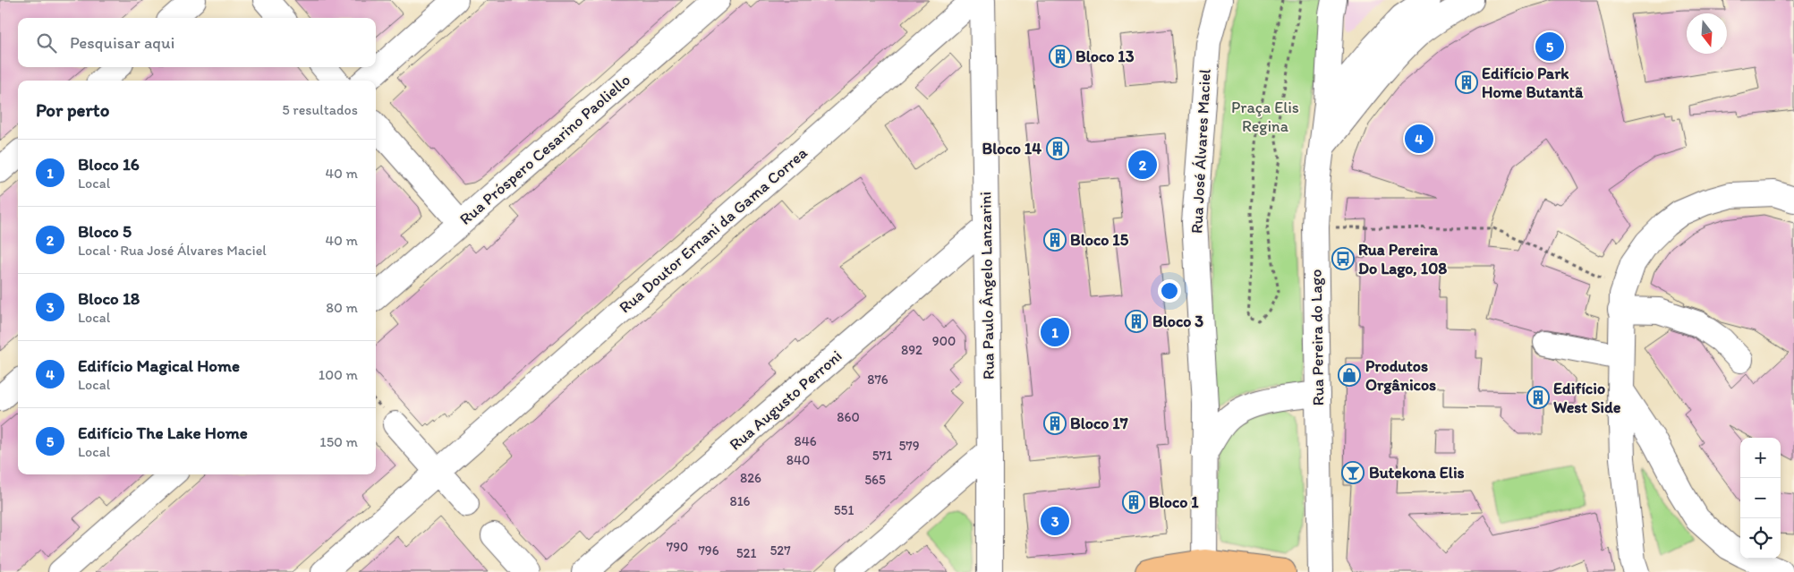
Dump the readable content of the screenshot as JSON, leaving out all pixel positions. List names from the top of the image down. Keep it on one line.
{"streets":{"street":["Rua Próspero Cesarino Paoliello","Rua José Álvares Maciel","Rua Doutor Ernani da Gama Correa","Rua Paulo Ângelo Lanzarini","Rua Pereira do Lago","Rua Augusto Perroni"]},"crossings":[["Rua Paulo Ângelo Lanzarini","Rua Augusto Perroni"]],"parks":["Praça Elis Regina"],"places":{"building":["Bloco 13","Edifício Park Home Butantã","Bloco 14","Bloco 15","Bloco 3","Edifício West Side","Bloco 17","Bloco 1"],"bus stop":["Rua Pereira Do Lago, 108"],"shop":["Produtos Orgânicos"],"bar":["Butekona Elis"]},"house_numbers":["900","892","876","860","846","579","571","840","826","565","816","551","790","796","527","521"],"north":"bottom","page":{"search":"Pesquisar aqui","pins":["5","4","2","1","3"],"heading":["Por perto","5 resultados"],"list":[{"mark":"1","name":"Bloco 16","note":"Local","value":"40 m"},{"mark":"2","name":"Bloco 5","note":"Local · Rua José Álvares Maciel","value":"40 m"},{"mark":"3","name":"Bloco 18","note":"Local","value":"80 m"},{"mark":"4","name":"Edifício Magical Home","note":"Local","value":"100 m"},{"mark":"5","name":"Edifício The Lake Home","note":"Local","value":"150 m"}],"map_buttons":["+","−"]}}
